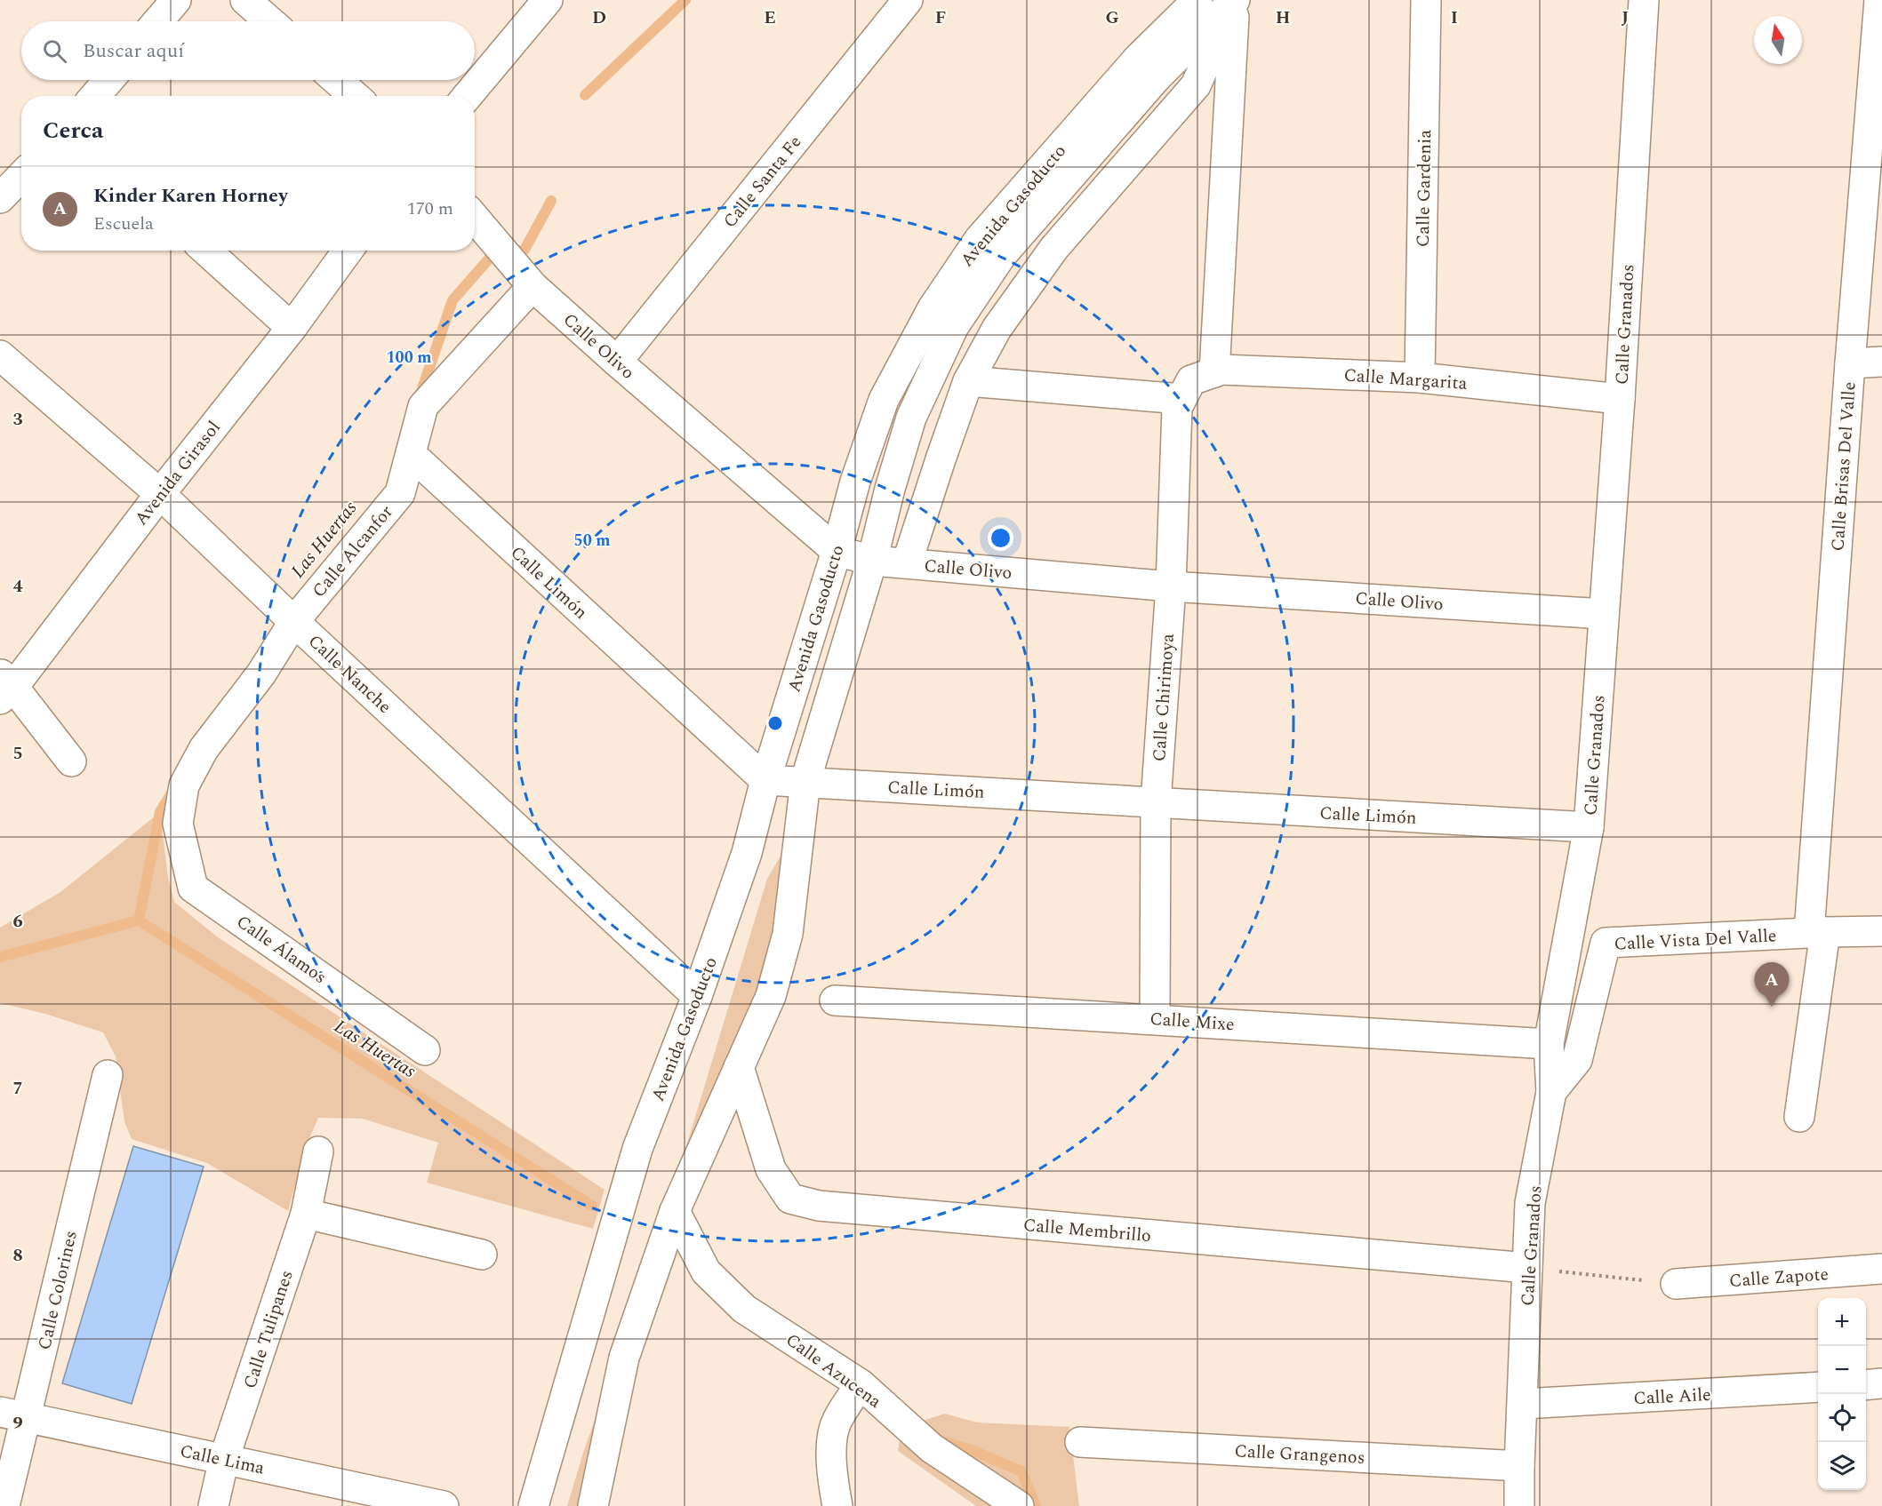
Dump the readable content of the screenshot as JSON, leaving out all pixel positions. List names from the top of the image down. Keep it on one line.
{"streets":{"street":["Calle Santa Fe","Calle Gardenia","Avenida Gasoducto","Calle Granados","Calle Olivo","Calle Margarita","Calle Brisas Del Valle","Avenida Girasol","Calle Alcanfor","Calle Limón","Calle Nanche","Calle Chirimoya","Calle Vista Del Valle","Calle Álamos","Calle Mixe","Calle Membrillo","Calle Zapote","Calle Colorines","Calle Tulipanes","Calle Azucena","Calle Aile","Calle Grangenos","Calle Lima"]},"crossings":[["Calle Santa Fe","Calle Olivo"],["Calle Gardenia","Calle Margarita"],["Avenida Gasoducto","Calle Olivo"],["Avenida Gasoducto","Calle Limón"],["Avenida Gasoducto","Calle Nanche"],["Avenida Gasoducto","Calle Chirimoya"],["Avenida Gasoducto","Calle Membrillo"],["Avenida Gasoducto","Calle Azucena"],["Calle Granados","Calle Olivo"],["Calle Granados","Calle Margarita"],["Calle Granados","Calle Limón"],["Calle Granados","Calle Vista Del Valle"],["Calle Granados","Calle Mixe"],["Calle Granados","Calle Membrillo"],["Calle Granados","Calle Aile"],["Calle Granados","Calle Grangenos"],["Calle Olivo","Calle Alcanfor"],["Calle Olivo","Calle Chirimoya"],["Calle Margarita","Calle Chirimoya"],["Calle Brisas Del Valle","Calle Vista Del Valle"],["Avenida Girasol","Calle Nanche"],["Calle Alcanfor","Calle Limón"],["Calle Alcanfor","Calle Nanche"],["Calle Alcanfor","Calle Álamos"],["Calle Limón","Calle Chirimoya"],["Calle Chirimoya","Calle Mixe"],["Calle Colorines","Calle Lima"],["Calle Tulipanes","Calle Lima"]],"water":["Las Huertas"],"north":"top","page":{"search":"Buscar aquí","heading":"Cerca","list":[{"mark":"A","name":"Kinder Karen Horney","note":"Escuela","value":"170 m"}],"pins":"A","map_buttons":["+","−"]},"grid":{"columns":["D","E","F","G","H","I","J"],"rows":["3","4","5","6","7","8","9"]},"rings":["100 m","50 m"]}
